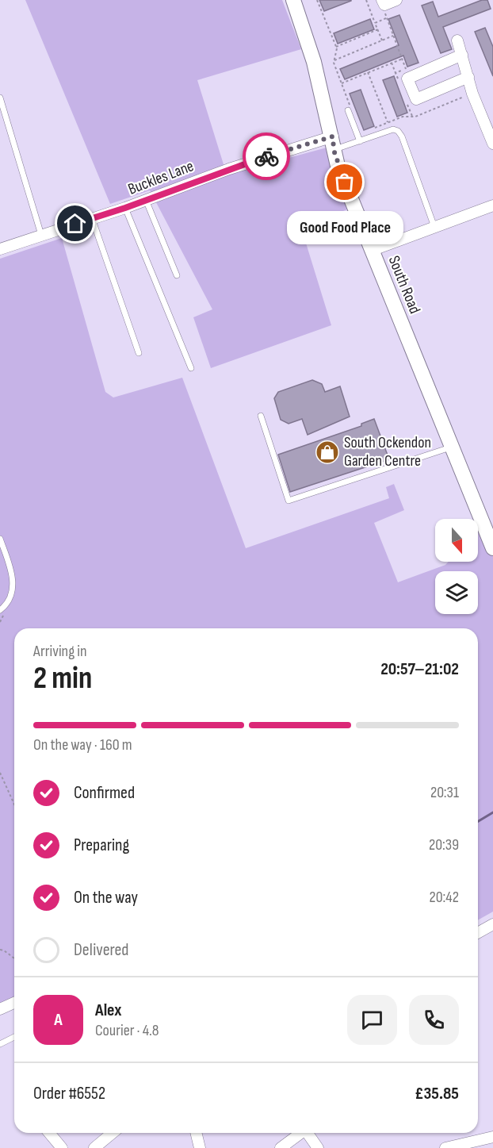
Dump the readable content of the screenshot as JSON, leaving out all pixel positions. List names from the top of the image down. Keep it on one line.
{"streets":{"main road":["South Road"],"street":["Buckles Lane"]},"crossings":[["Buckles Lane","South Road"]],"places":{"other":["Good Food Place"],"shop":["South Ockendon Garden Centre"]},"north":"bottom","page":{"bubble":"Good Food Place","heading":["2 min","Arriving in","20:57–21:02"],"panel":["Alex","Courier · 4.8","Order #6552","£35.85"],"bar":"On the way · 160 m","list":[["Confirmed","20:31"],["Preparing","20:39"],["On the way","20:42"],"Delivered"],"round":"A"}}
